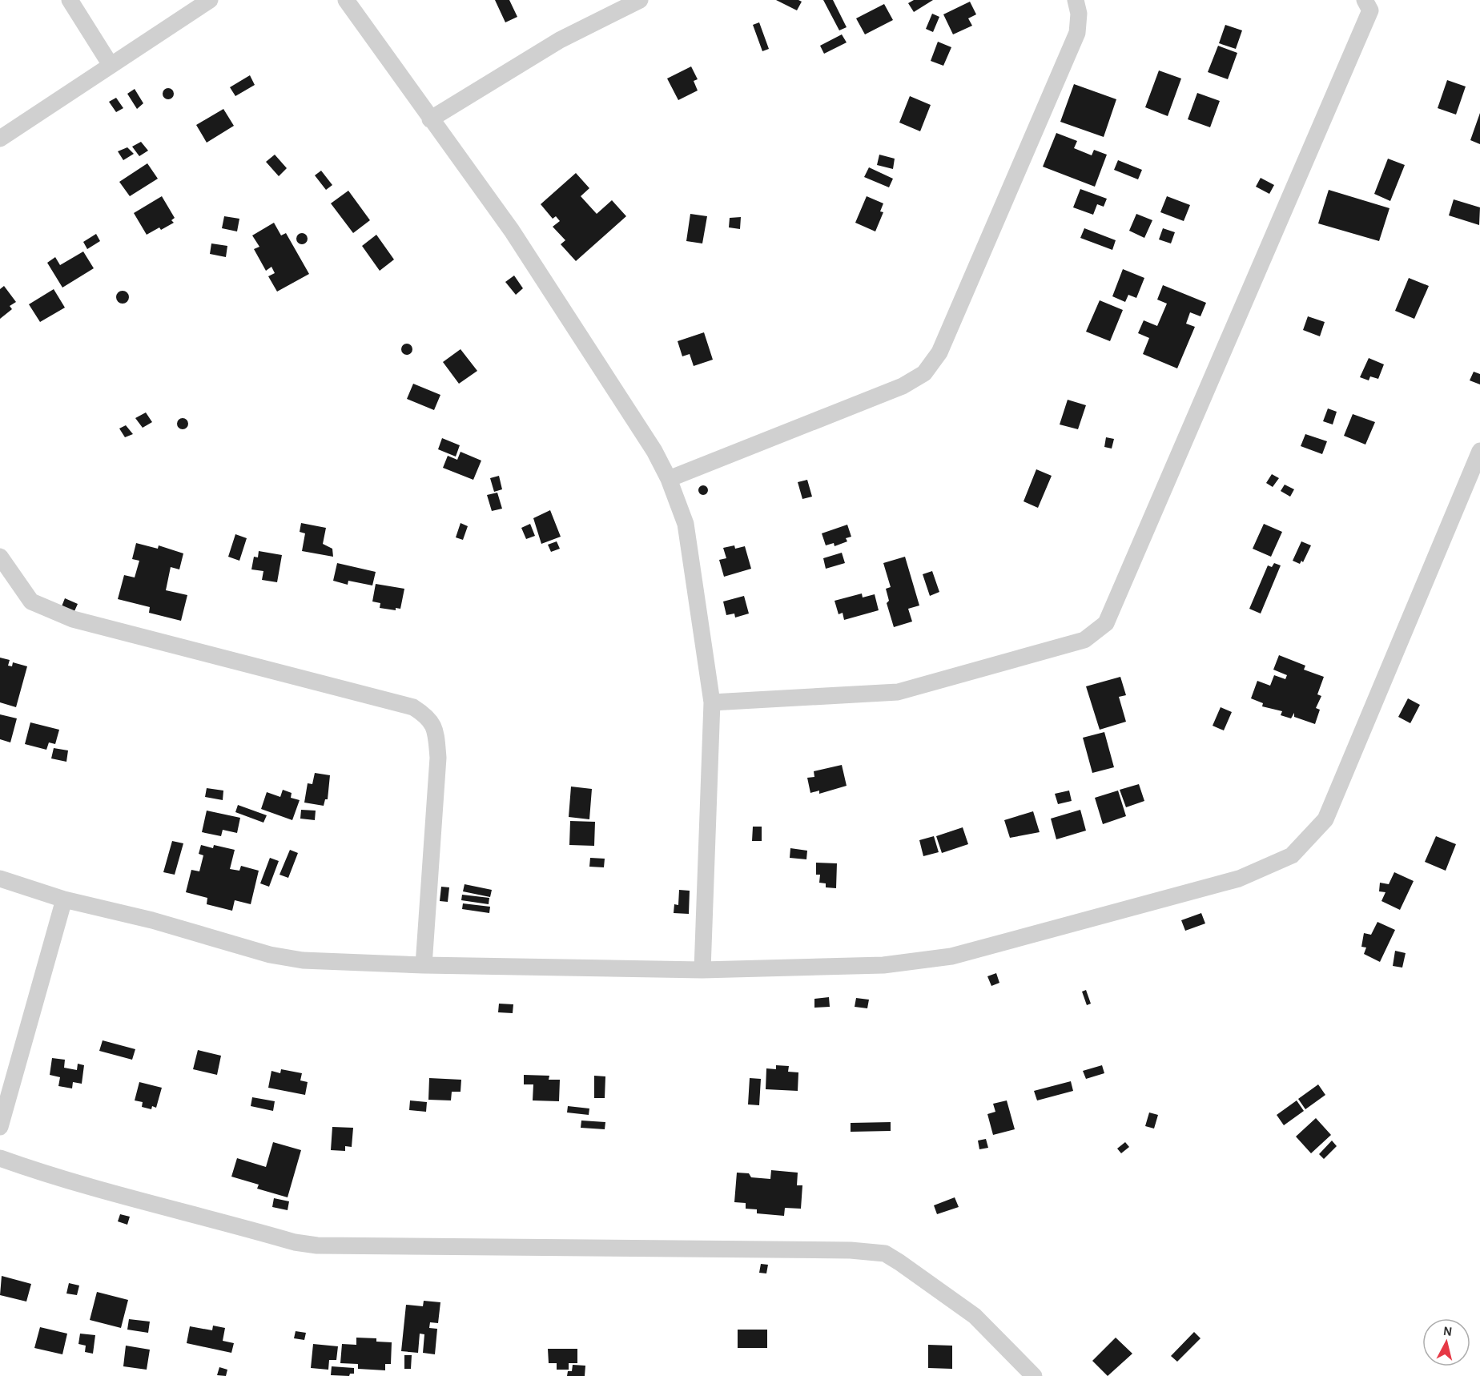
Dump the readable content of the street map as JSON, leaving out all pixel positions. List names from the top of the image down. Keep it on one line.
{"north":"top"}
